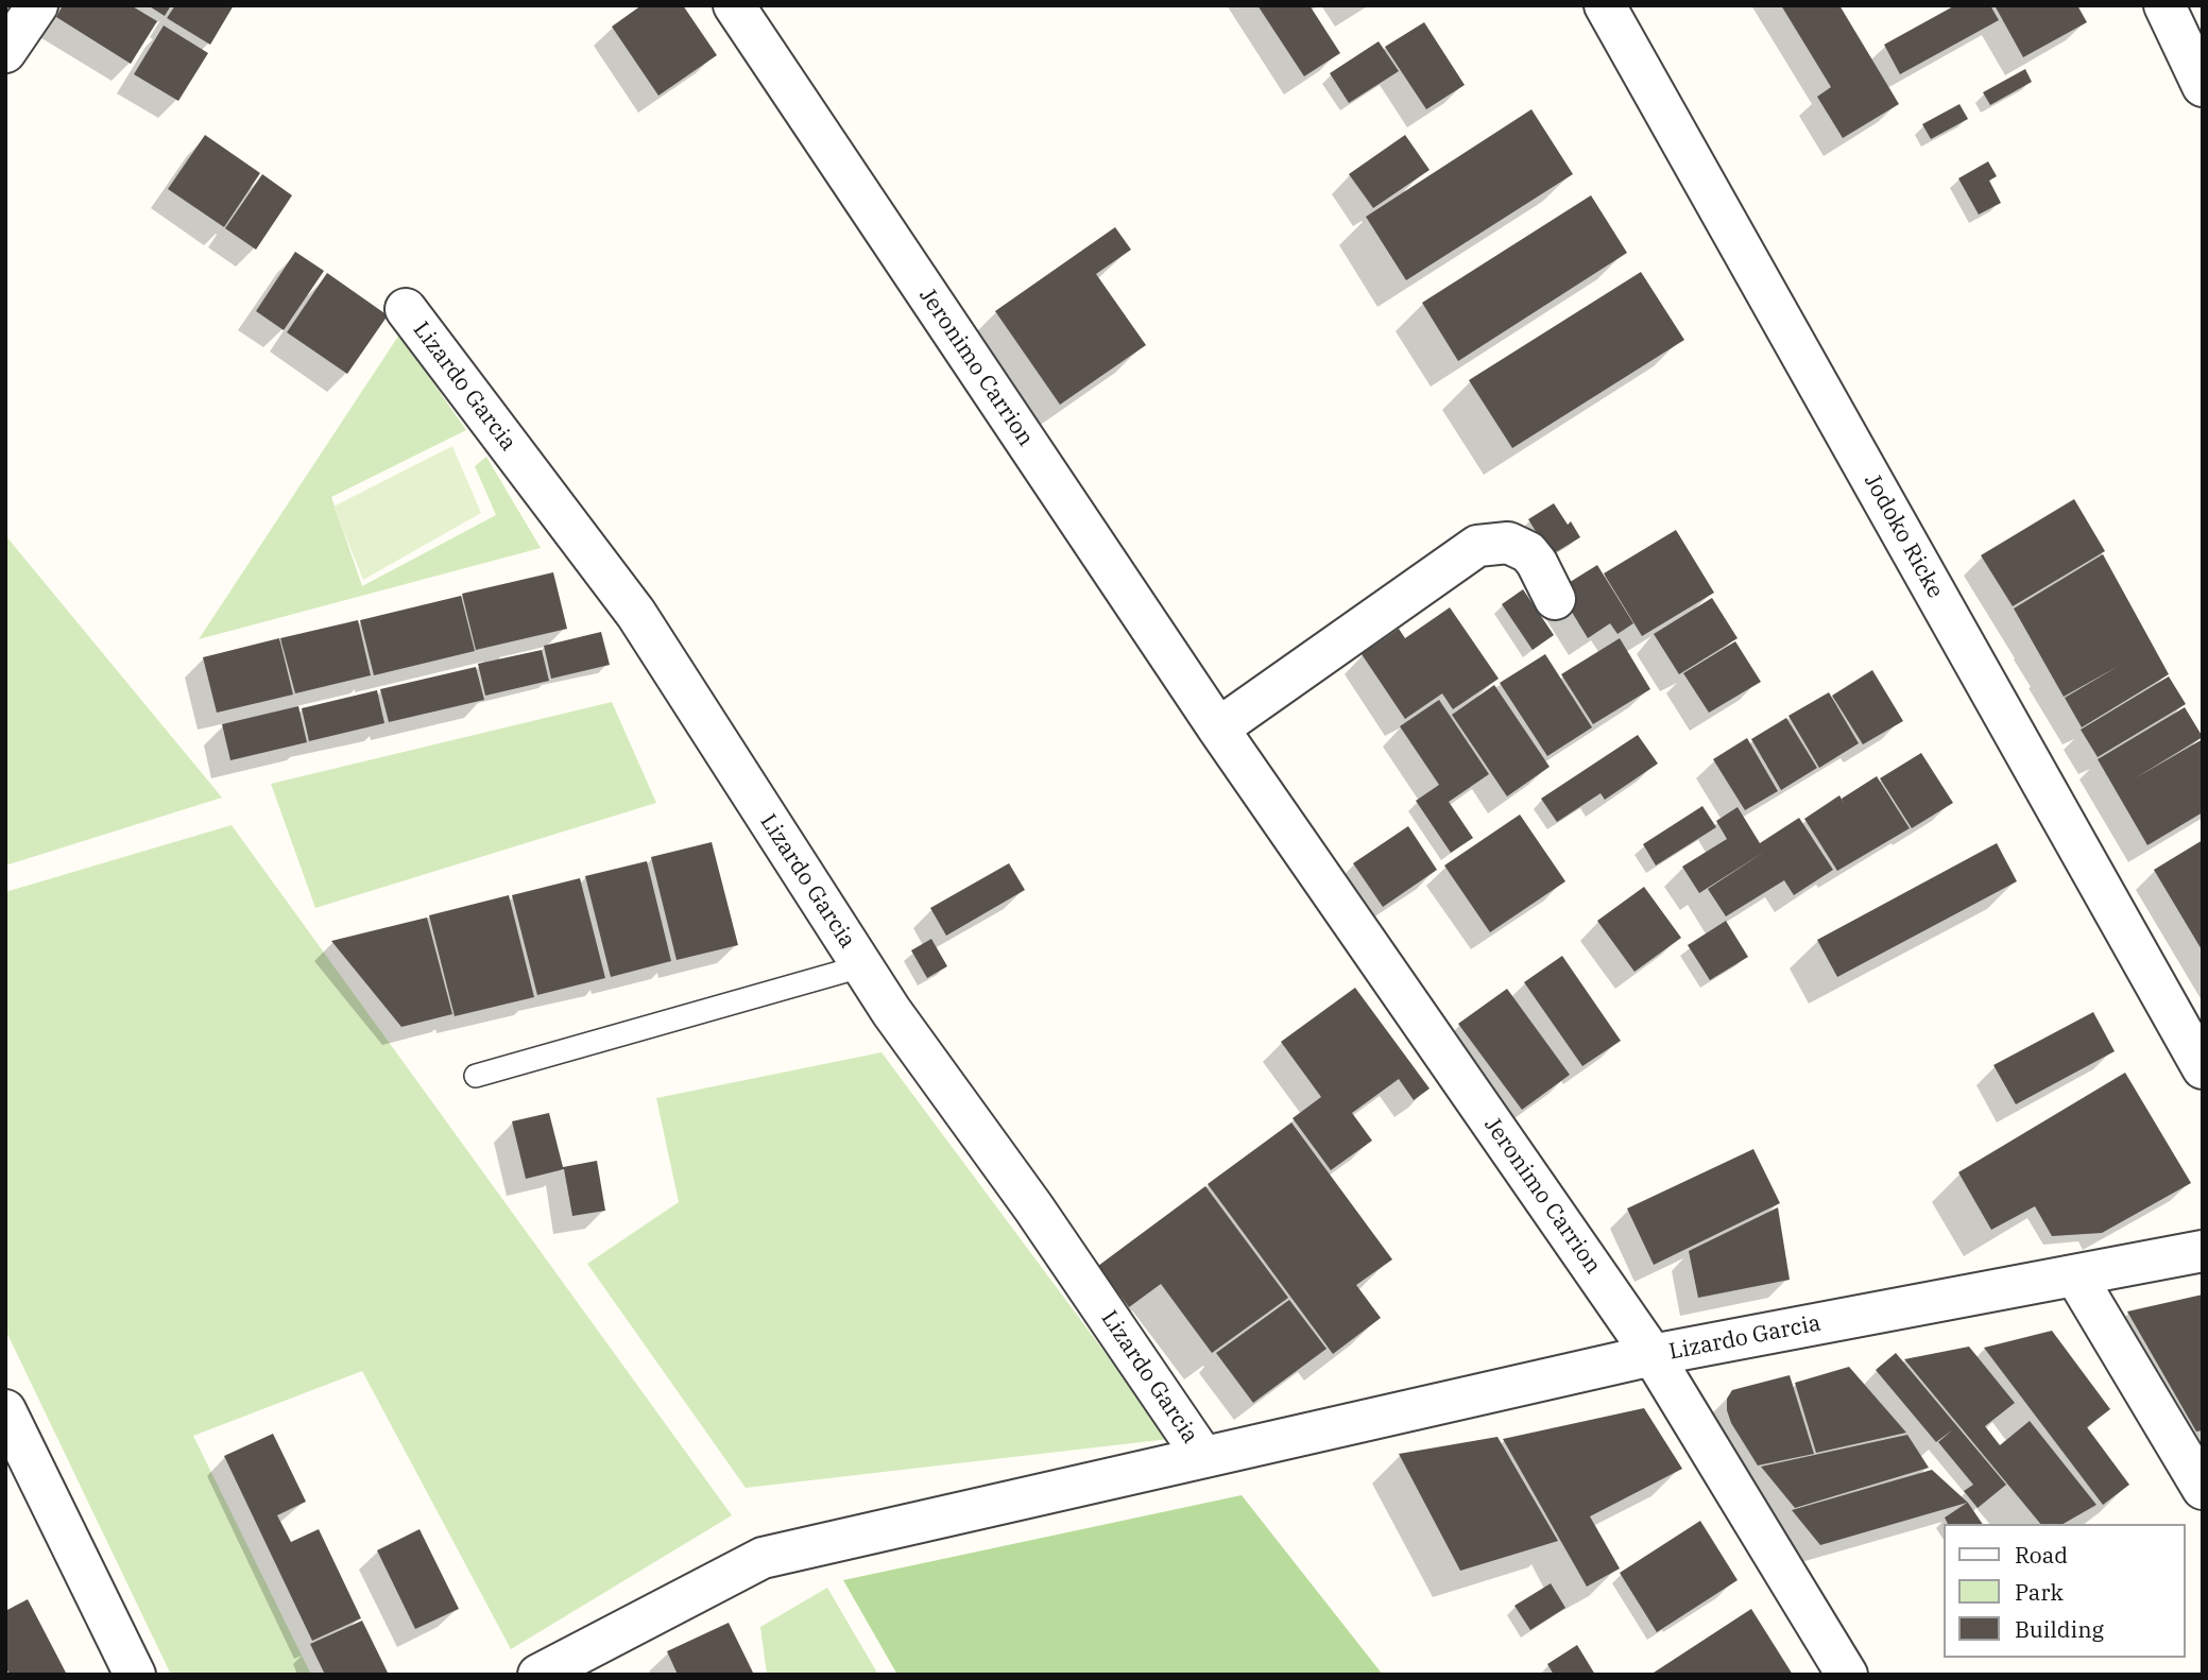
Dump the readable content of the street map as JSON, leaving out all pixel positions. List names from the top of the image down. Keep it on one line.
{"streets":{"street":["Jeronimo Carrion","Lizardo Garcia","Jodoko Ricke"]},"crossings":[["Jeronimo Carrion","Lizardo Garcia"]],"legend":["Road","Park","Building"]}
